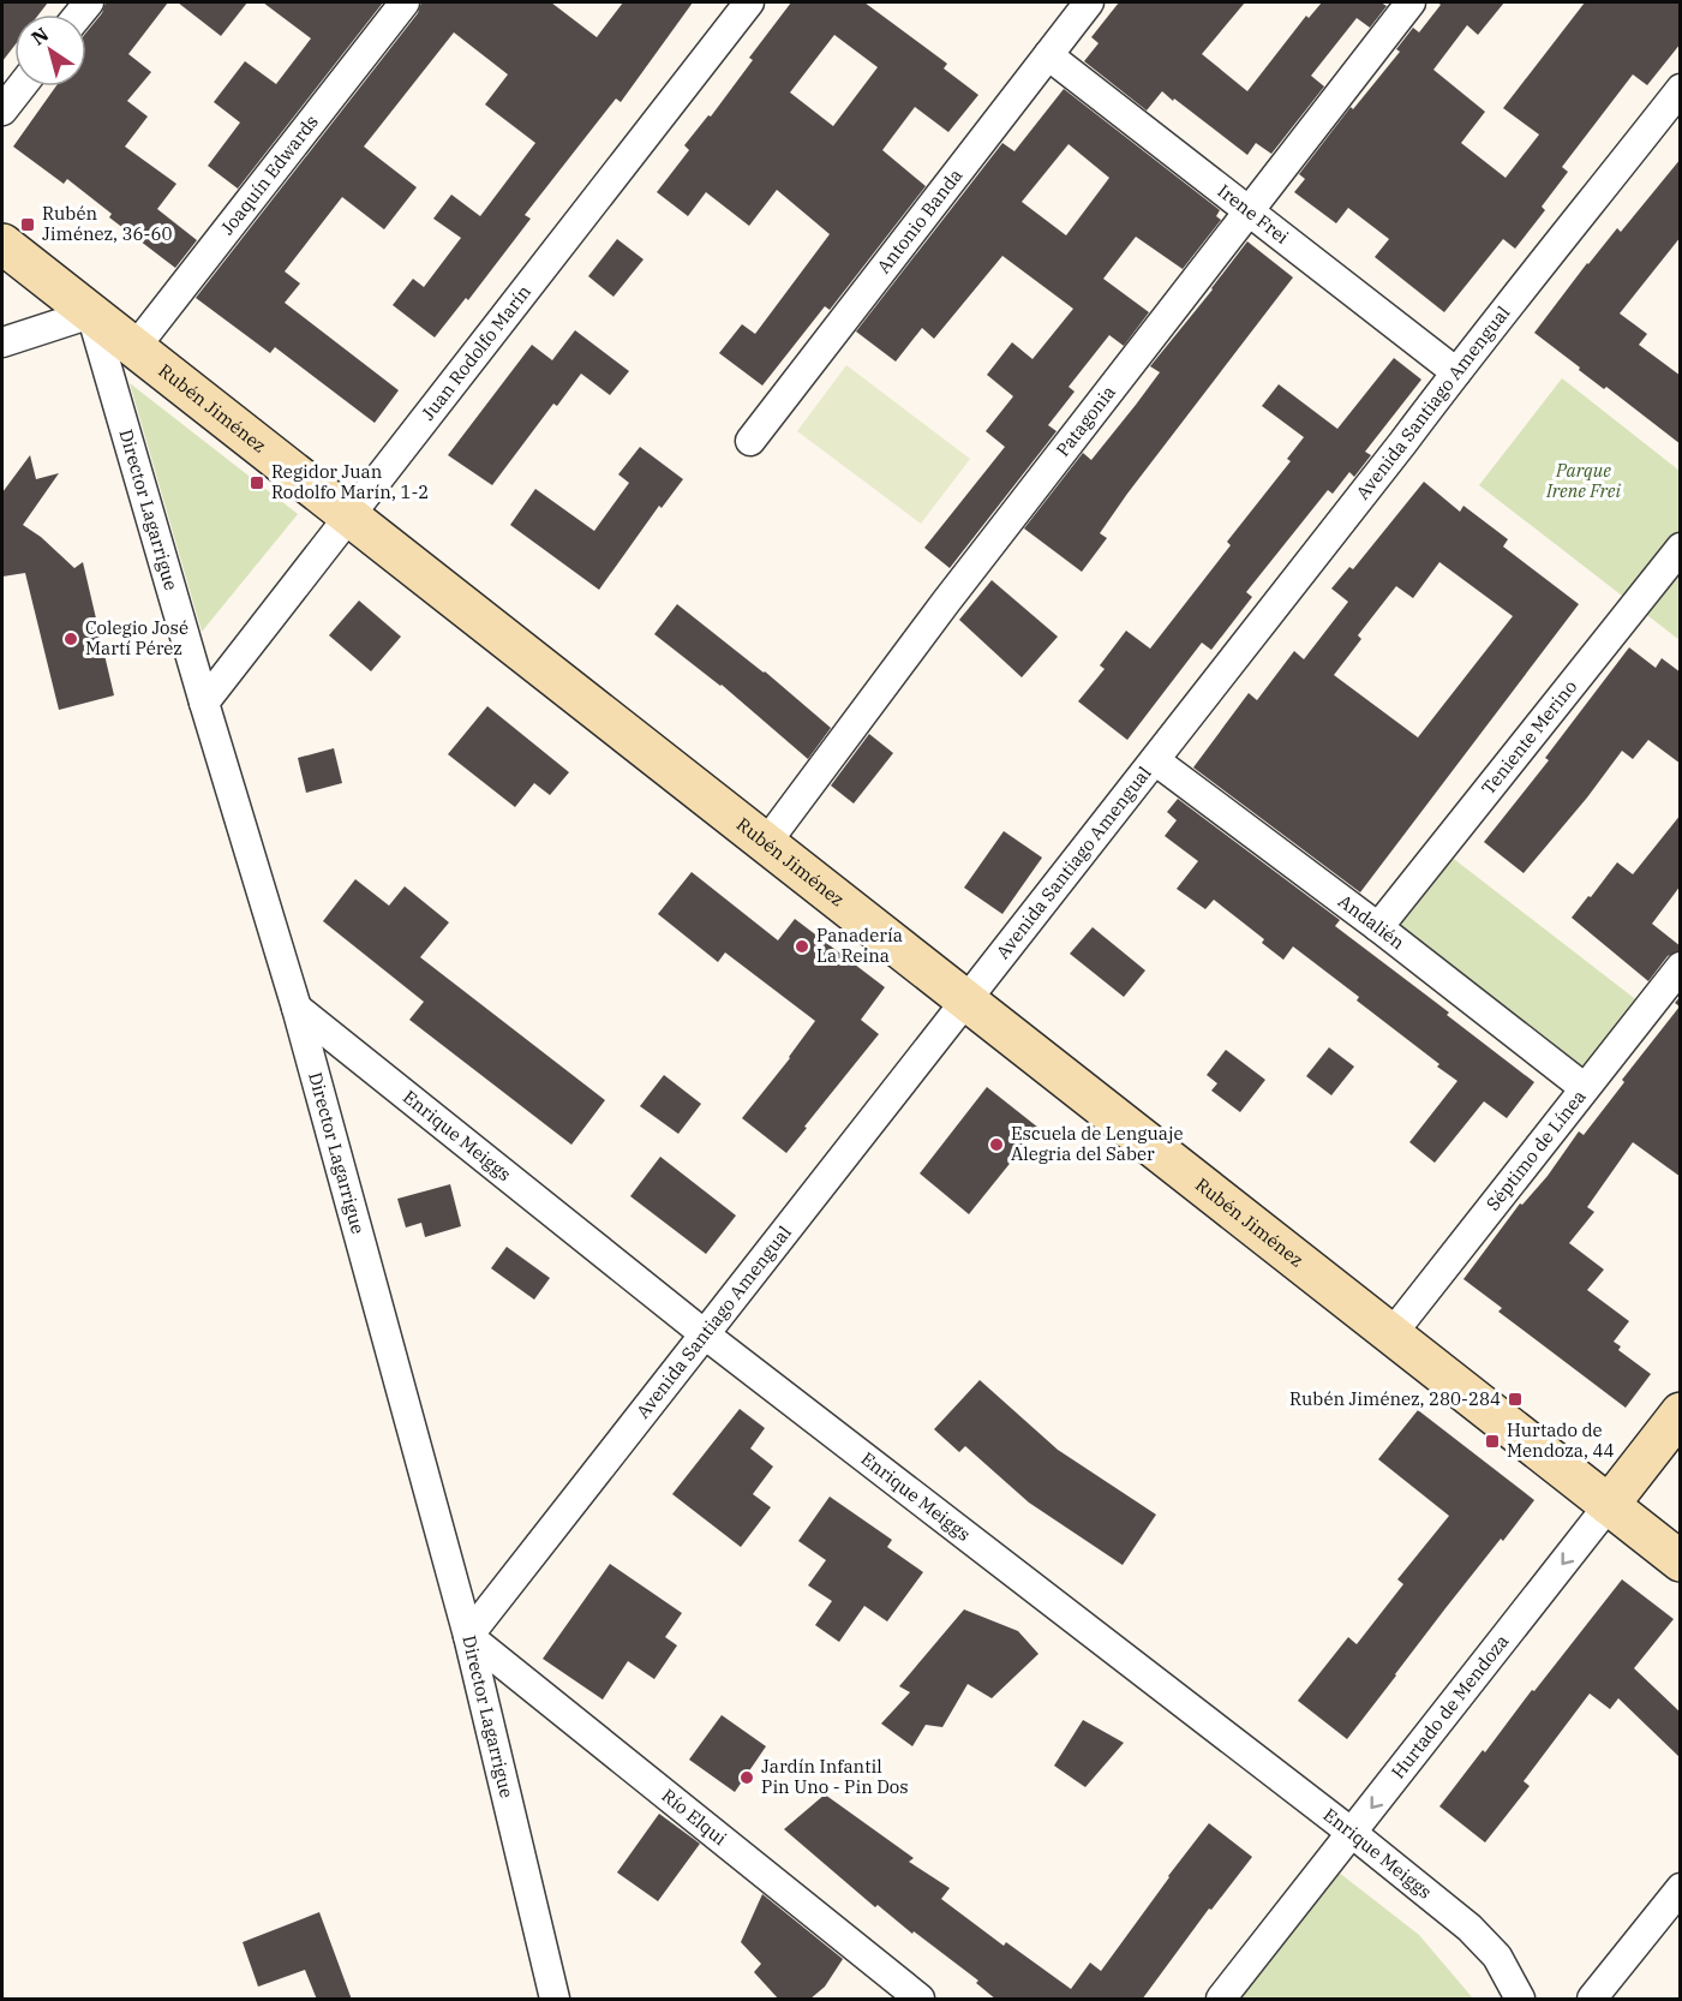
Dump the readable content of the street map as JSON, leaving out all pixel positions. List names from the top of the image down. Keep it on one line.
{"streets":{"main road":["Rubén Jiménez","Hurtado de Mendoza"],"street":["Joaquín Edwards","Irene Frei","Antonio Banda","Juan Rodolfo Marín","Avenida Santiago Amengual","Patagonia","Director Lagarrigue","Teniente Merino","Andalién","Enrique Meiggs","Séptimo de Línea","Río Elqui"]},"crossings":[["Joaquín Edwards","Rubén Jiménez"],["Irene Frei","Antonio Banda"],["Irene Frei","Avenida Santiago Amengual"],["Irene Frei","Patagonia"],["Juan Rodolfo Marín","Rubén Jiménez"],["Juan Rodolfo Marín","Director Lagarrigue"],["Avenida Santiago Amengual","Rubén Jiménez"],["Avenida Santiago Amengual","Director Lagarrigue"],["Avenida Santiago Amengual","Andalién"],["Avenida Santiago Amengual","Enrique Meiggs"],["Avenida Santiago Amengual","Río Elqui"],["Rubén Jiménez","Patagonia"],["Rubén Jiménez","Director Lagarrigue"],["Rubén Jiménez","Séptimo de Línea"],["Rubén Jiménez","Hurtado de Mendoza"],["Director Lagarrigue","Enrique Meiggs"],["Director Lagarrigue","Río Elqui"],["Teniente Merino","Andalién"],["Andalién","Séptimo de Línea"],["Enrique Meiggs","Hurtado de Mendoza"]],"one_way":["Hurtado de Mendoza"],"parks":["Parque Irene Frei"],"places":{"transit":["Rubén Jiménez, 36-60","Regidor Juan Rodolfo Marín, 1-2","Rubén Jiménez, 280-284","Hurtado de Mendoza, 44"],"other":["Colegio José Martí Pérez","Panadería La Reina","Escuela de Lenguaje Alegria del Saber","Jardín Infantil Pin Uno - Pin Dos"]},"north":"top left"}
